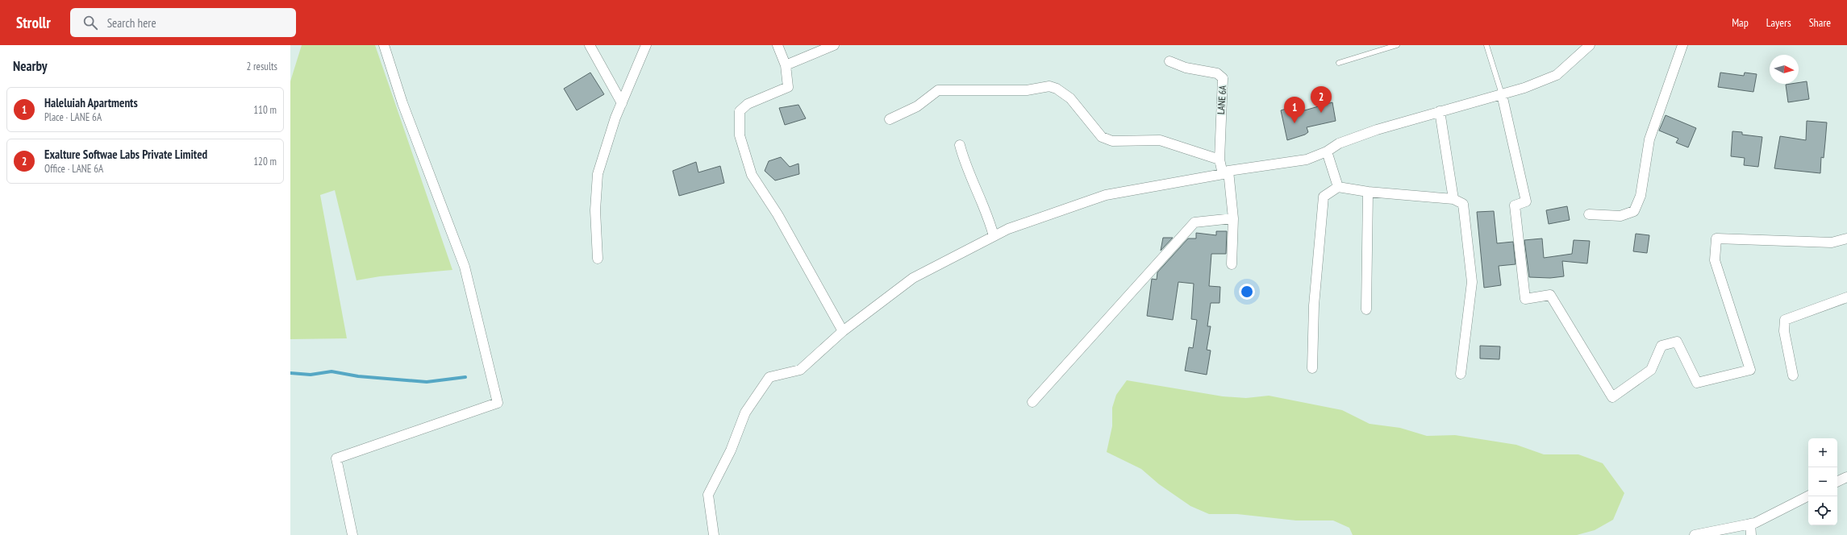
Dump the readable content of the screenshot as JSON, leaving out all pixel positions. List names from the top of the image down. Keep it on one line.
{"streets":{"street":["LANE 6A"]},"north":"right","page":{"header":"Strollr","search":"Search here","nav":["Map","Layers","Share"],"heading":["Nearby","2 results"],"pins":["2","1"],"list":[{"mark":"1","name":"Haleluiah Apartments","note":"Place · LANE 6A","value":"110 m"},{"mark":"2","name":"Exalture Softwae Labs Private Limited","note":"Office · LANE 6A","value":"120 m"}],"map_buttons":["+","−"]}}
